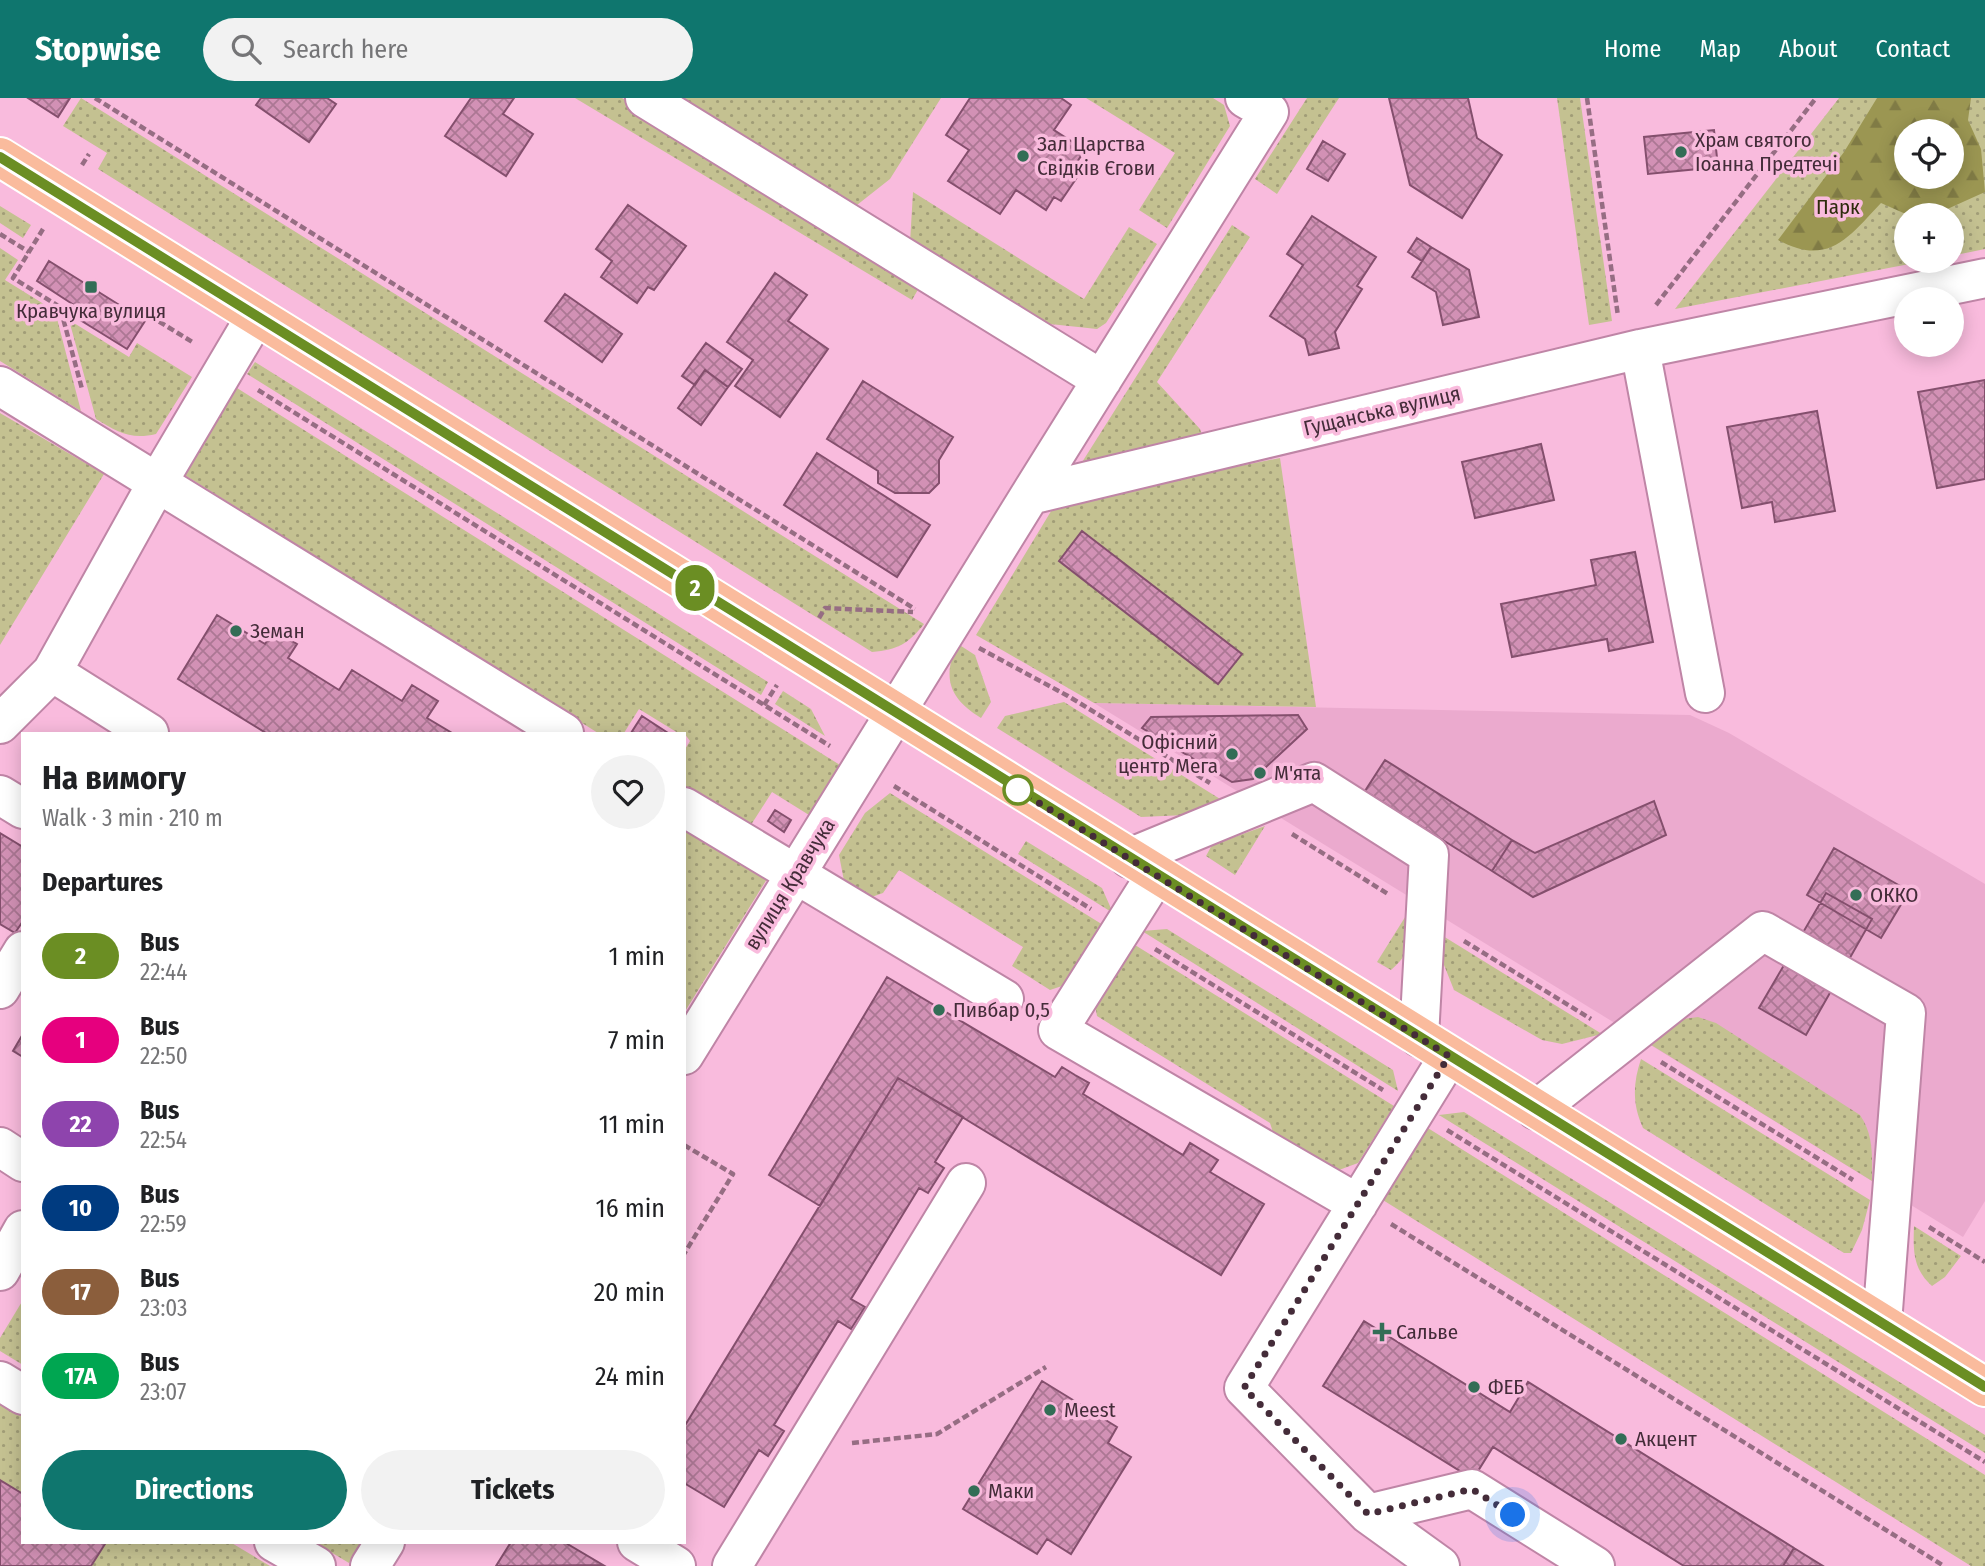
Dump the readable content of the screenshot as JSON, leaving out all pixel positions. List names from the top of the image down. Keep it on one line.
{"streets":{"street":["Гущанська вулиця","вулиця Кравчука"]},"parks":["Парк"],"places":{"other":["Храм святого Іоанна Предтечі","Зал Царства Свідків Єгови","Земан","Офісний центр Мега","М'ята","ОККО","Пивбар 0,5","ФЕБ","Meest","Акцент","Маки"],"transit":["Кравчука вулиця"],"health":["Сальве"]},"lines":["bus line 2"],"page":{"header":"Stopwise","search":"Search here","nav":["Home","Map","About","Contact"],"on_map":"2","map_buttons":["+","−"],"heading":[["На вимогу","Walk · 3 min · 210 m"],"Departures"],"list":[{"mark":"2","name":"Bus","note":"22:44","value":"1 min"},{"mark":"1","name":"Bus","note":"22:50","value":"7 min"},{"mark":"22","name":"Bus","note":"22:54","value":"11 min"},{"mark":"10","name":"Bus","note":"22:59","value":"16 min"},{"mark":"17","name":"Bus","note":"23:03","value":"20 min"},{"mark":"17А","name":"Bus","note":"23:07","value":"24 min"}],"buttons":["Directions","Tickets"]}}
